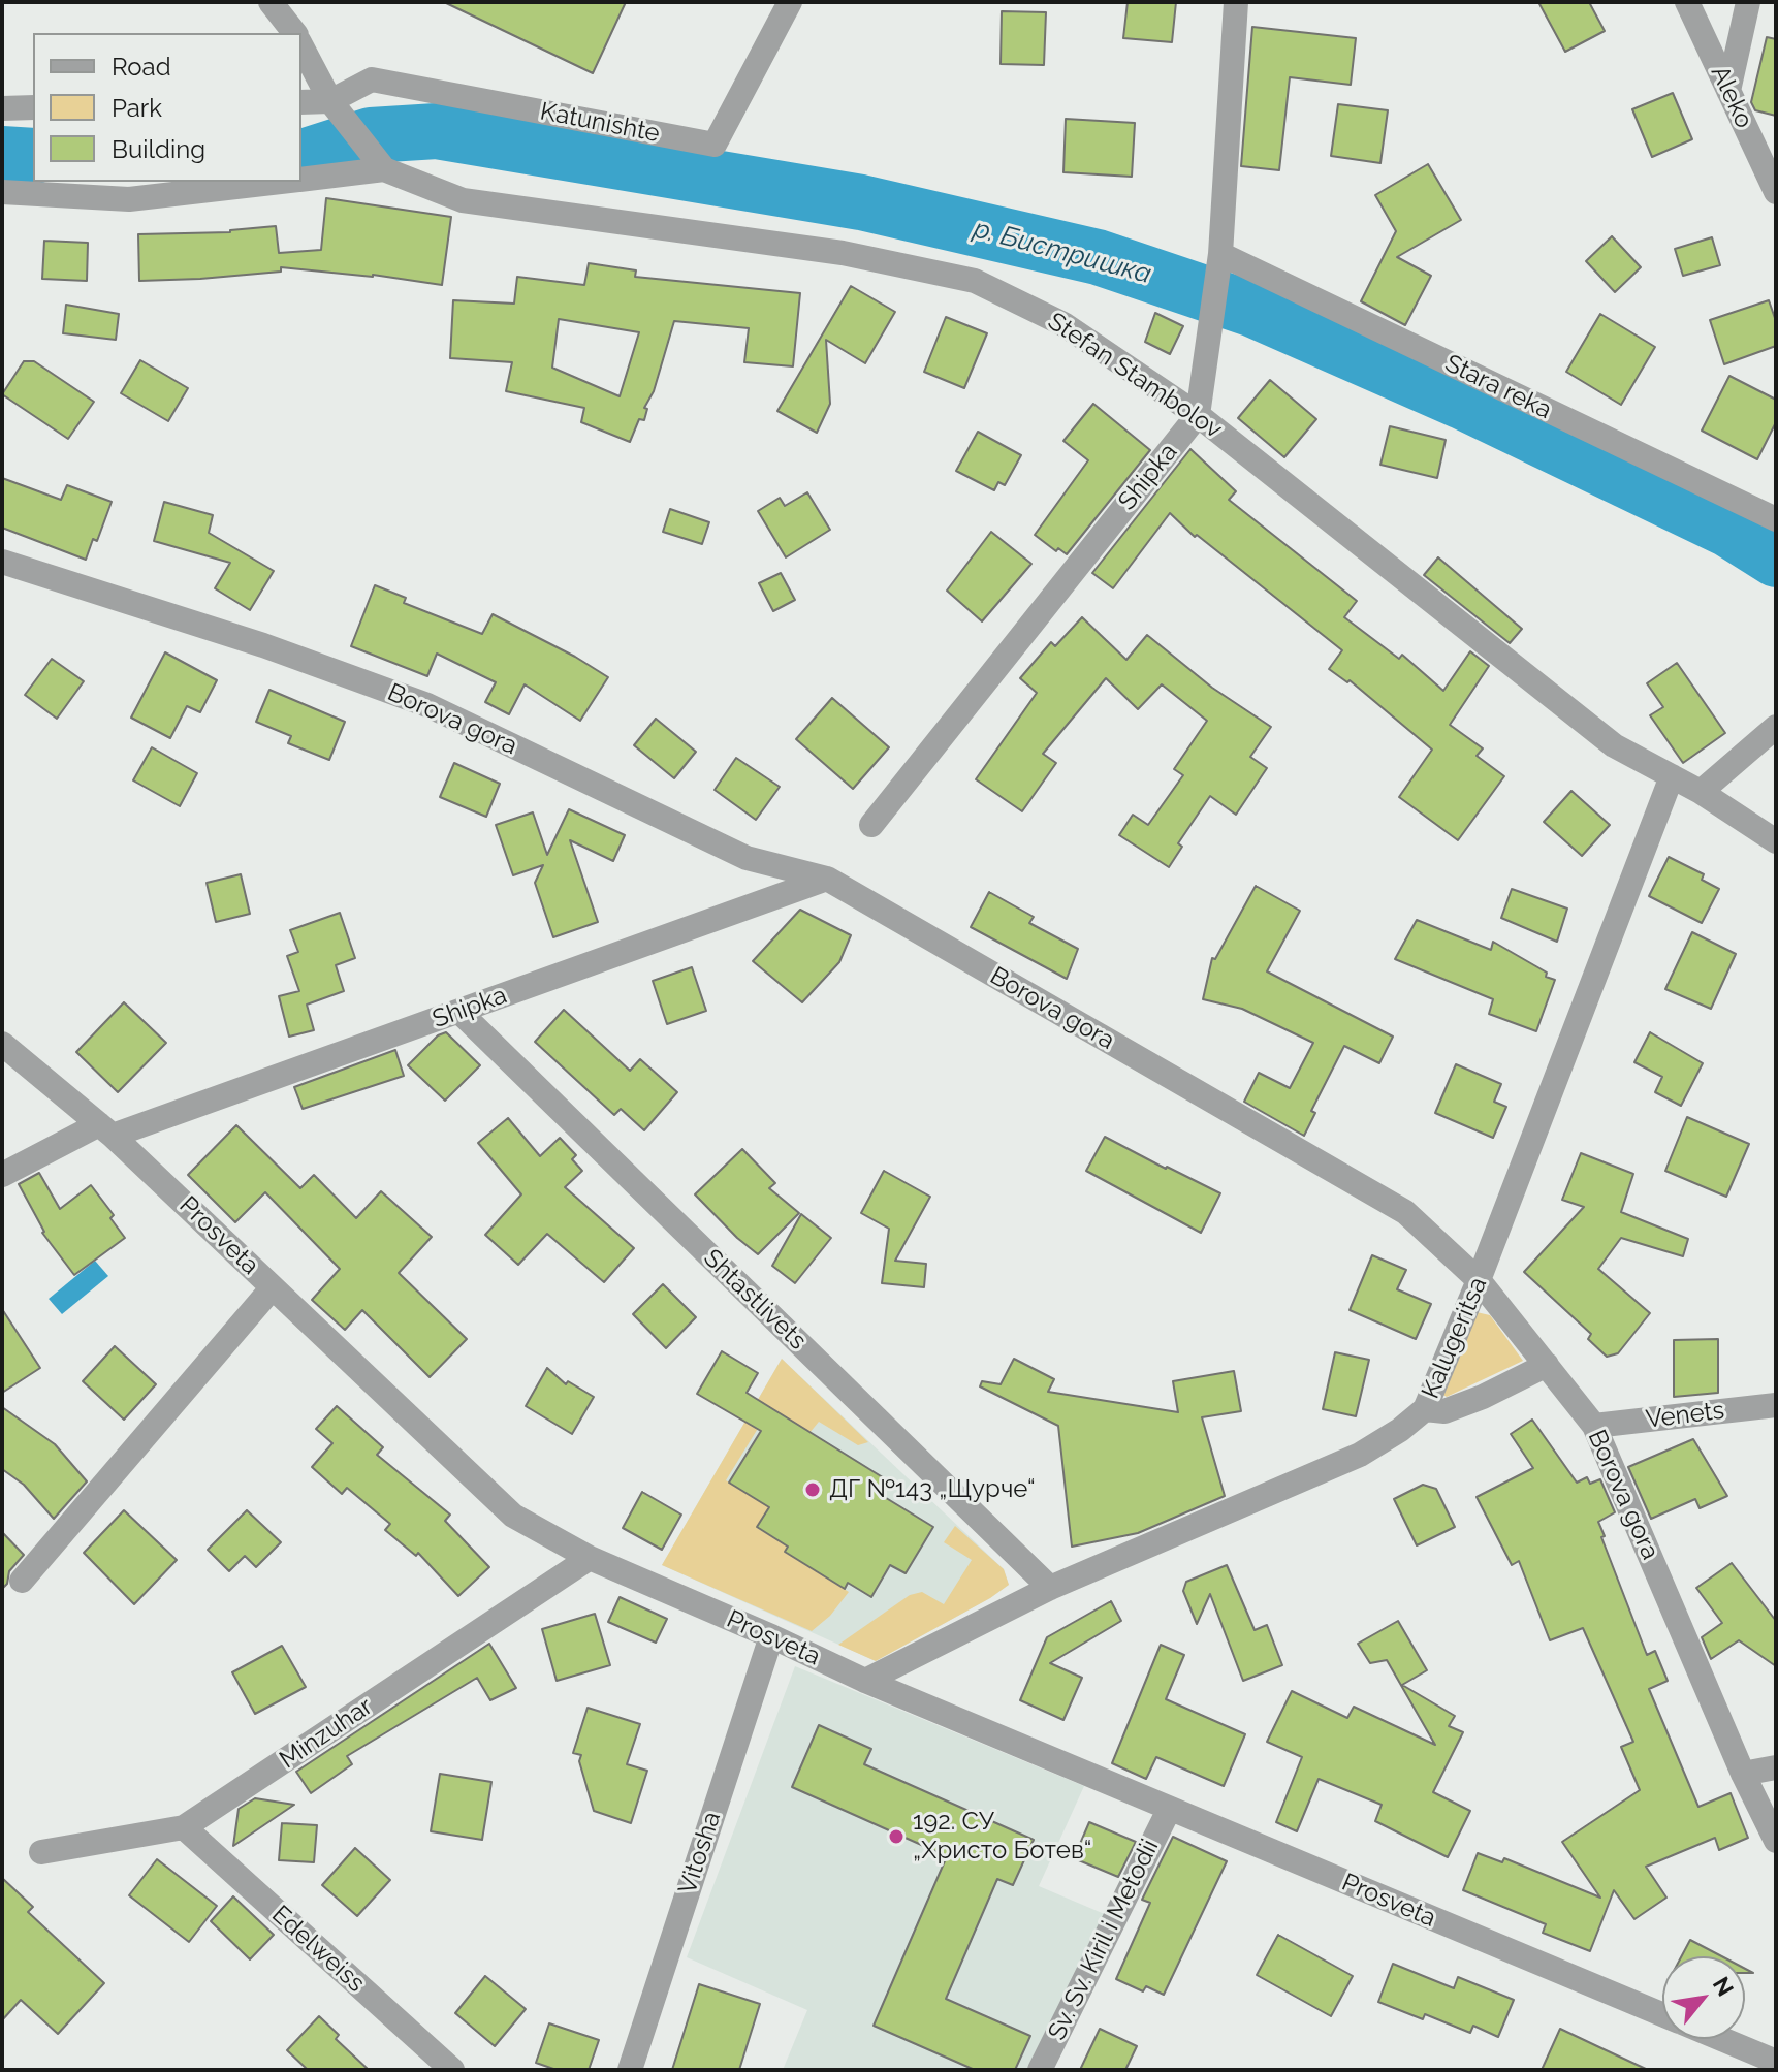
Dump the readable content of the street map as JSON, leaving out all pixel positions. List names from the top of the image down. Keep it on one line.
{"streets":{"street":["Aleko","Katunishte","Stefan Stambolov","Stara reka","Shipka","Borova gora","Prosveta","Shtastlivets","Kalugeritsa","Venets","Minzuhar","Vitosha","Sv. Sv. Kiril i Metodii","Edelweiss"]},"crossings":[["Stefan Stambolov","Shipka"],["Stefan Stambolov","Kalugeritsa"],["Shipka","Borova gora"],["Shipka","Prosveta"],["Shipka","Shtastlivets"],["Borova gora","Kalugeritsa"],["Borova gora","Venets"],["Prosveta","Kalugeritsa"],["Prosveta","Minzuhar"],["Prosveta","Vitosha"],["Prosveta","Sv. Sv. Kiril i Metodii"],["Shtastlivets","Kalugeritsa"],["Minzuhar","Edelweiss"]],"water":["р. Бистришка"],"places":["ДГ №143 „Щурче“","192. СУ „Христо Ботев“"],"legend":["Road","Park","Building"],"north":"top right"}
